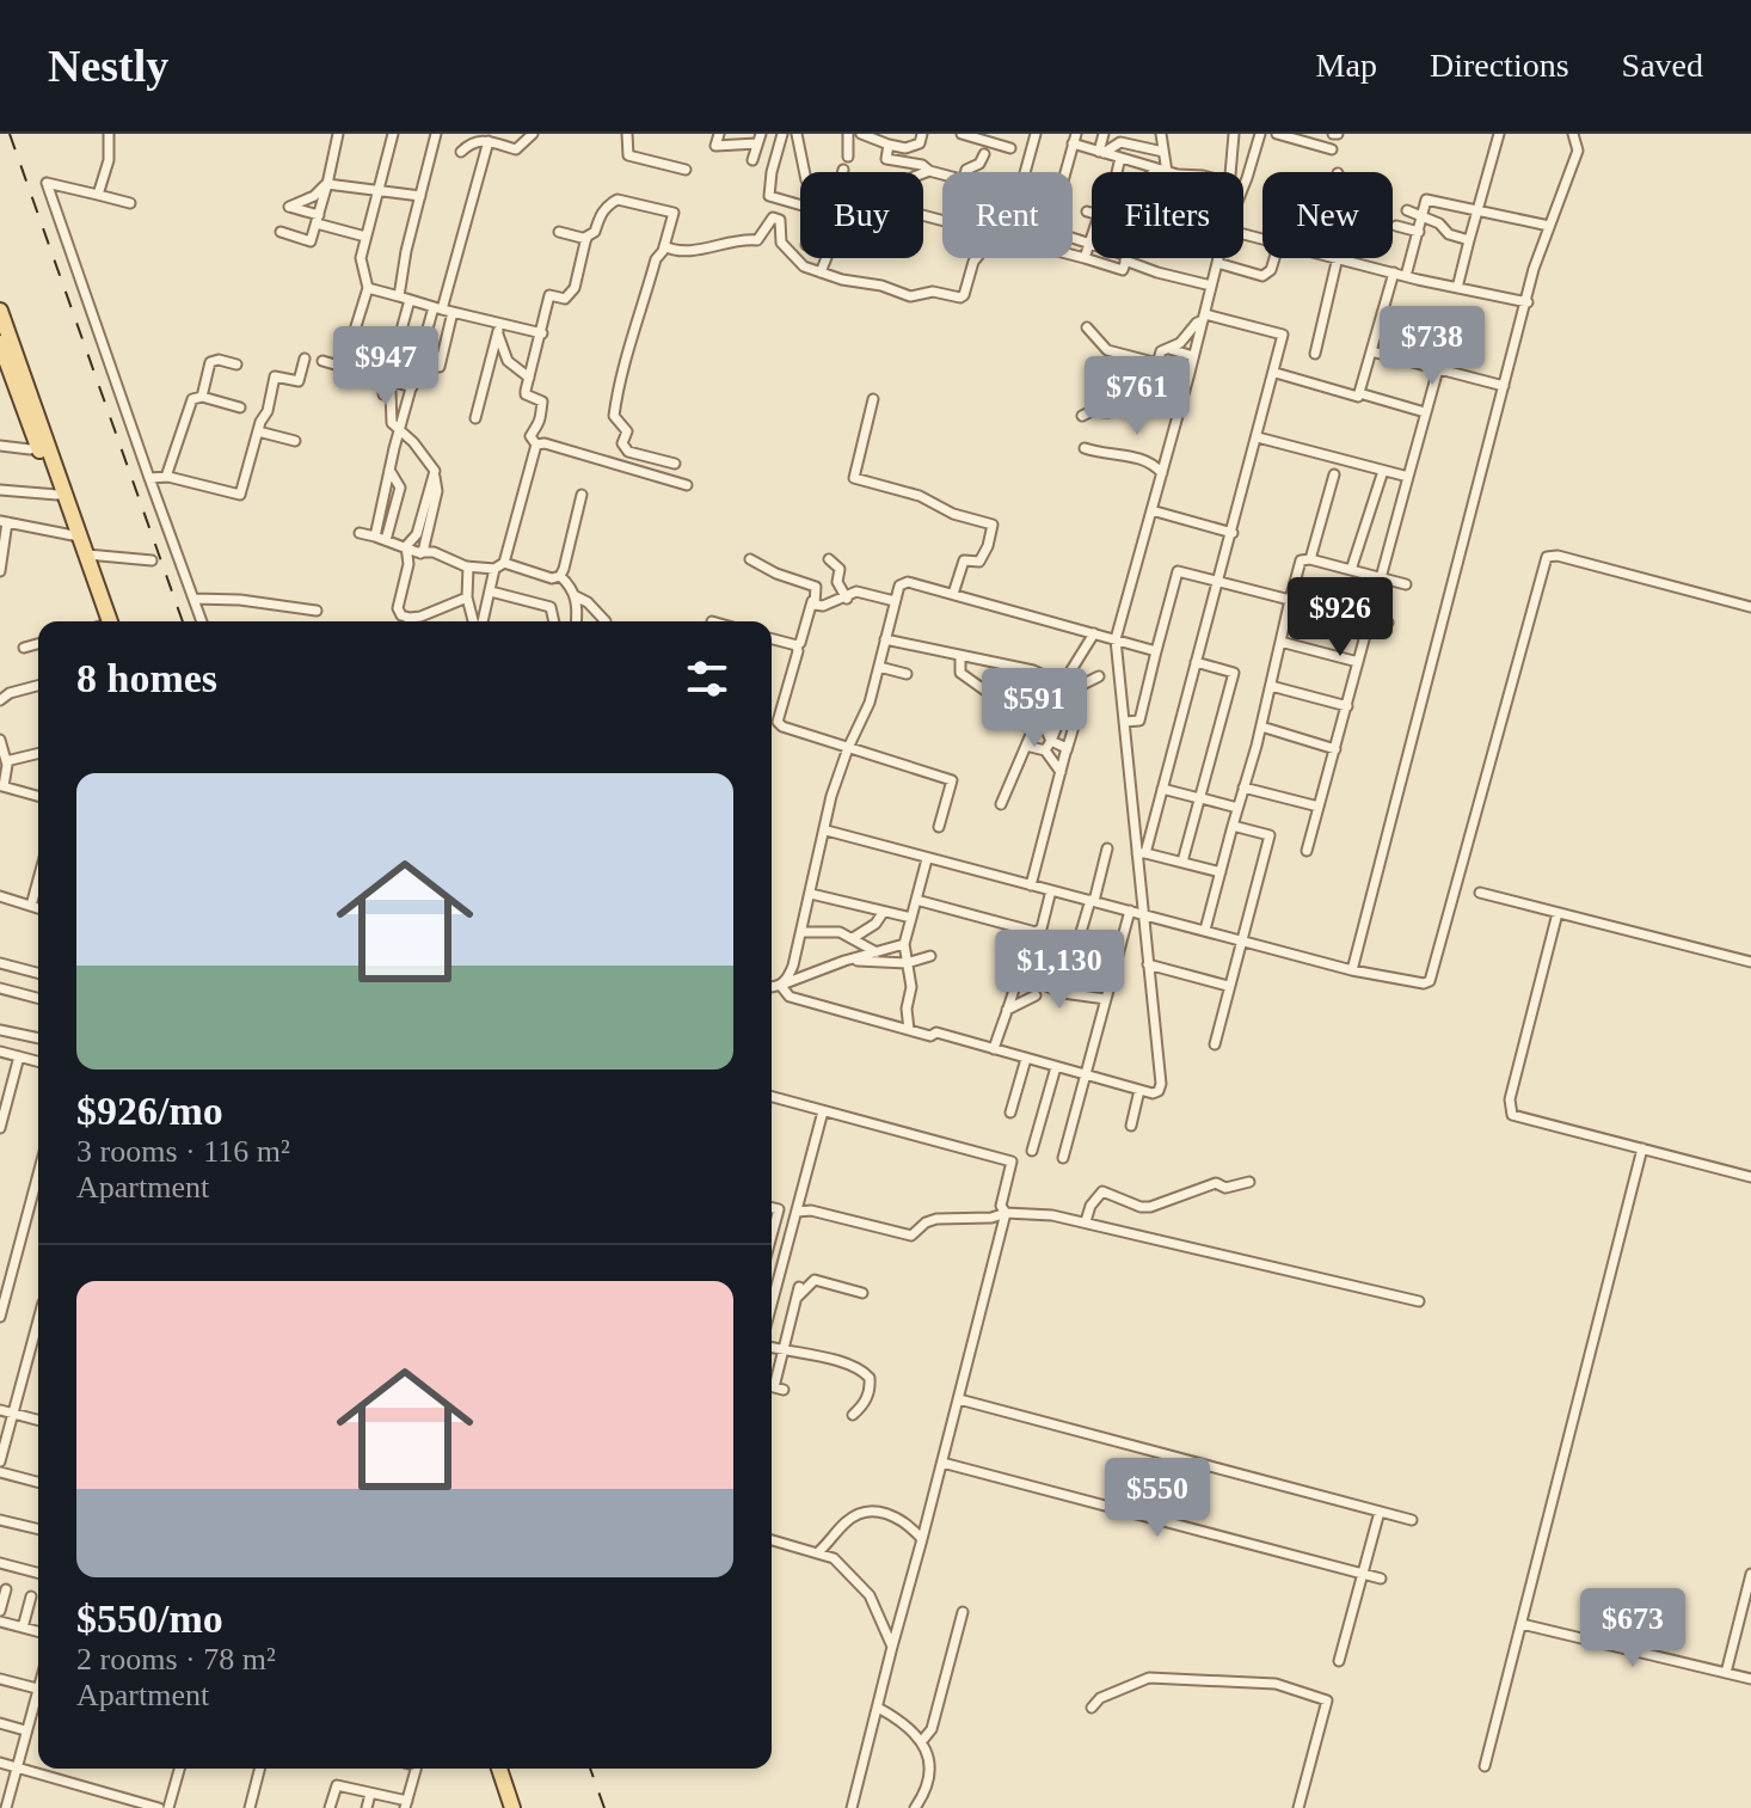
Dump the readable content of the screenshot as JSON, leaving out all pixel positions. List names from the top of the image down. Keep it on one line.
{"page":{"header":"Nestly","nav":["Map","Directions","Saved"],"chip":["Buy","Rent","Filters","New"],"price":["$738","$947","$761","$926","$591","$1,130","$550","$673"],"heading":"8 homes","list":[{"name":"$926/mo","note":"3 rooms · 116 m² · Apartment"},{"name":"$550/mo","note":"2 rooms · 78 m² · Apartment"}]}}
